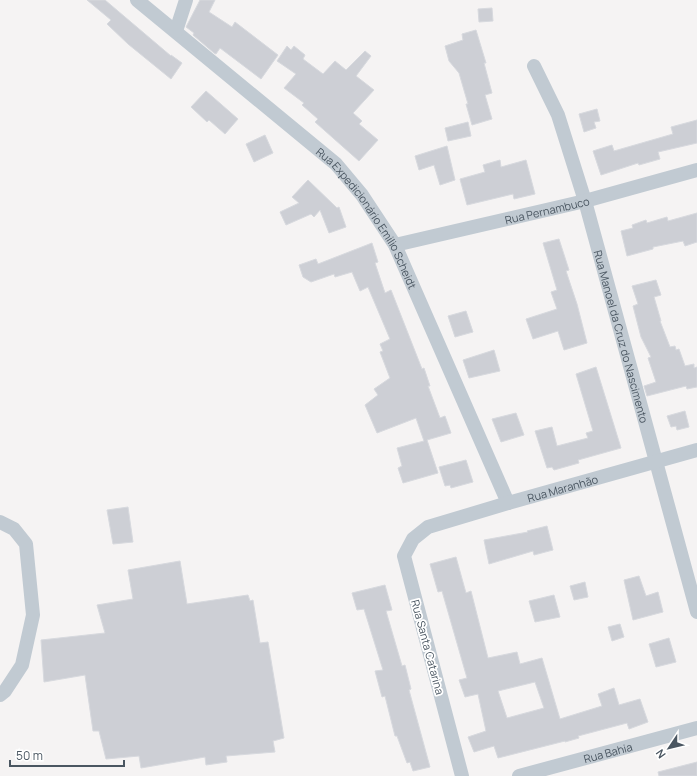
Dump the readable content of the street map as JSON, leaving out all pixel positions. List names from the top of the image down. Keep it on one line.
{"streets":{"street":["Rua Pernambuco","Rua Expedicionário Emilio Scheidt","Rua Manoel da Cruz do Nascimento","Rua Maranhão","Rua Santa Catarina","Rua Bahia"]},"crossings":[["Rua Pernambuco","Rua Expedicionário Emilio Scheidt"],["Rua Pernambuco","Rua Manoel da Cruz do Nascimento"],["Rua Expedicionário Emilio Scheidt","Rua Maranhão"],["Rua Manoel da Cruz do Nascimento","Rua Maranhão"],["Rua Maranhão","Rua Santa Catarina"]],"scale_bar":"50 m","north":"bottom left"}
